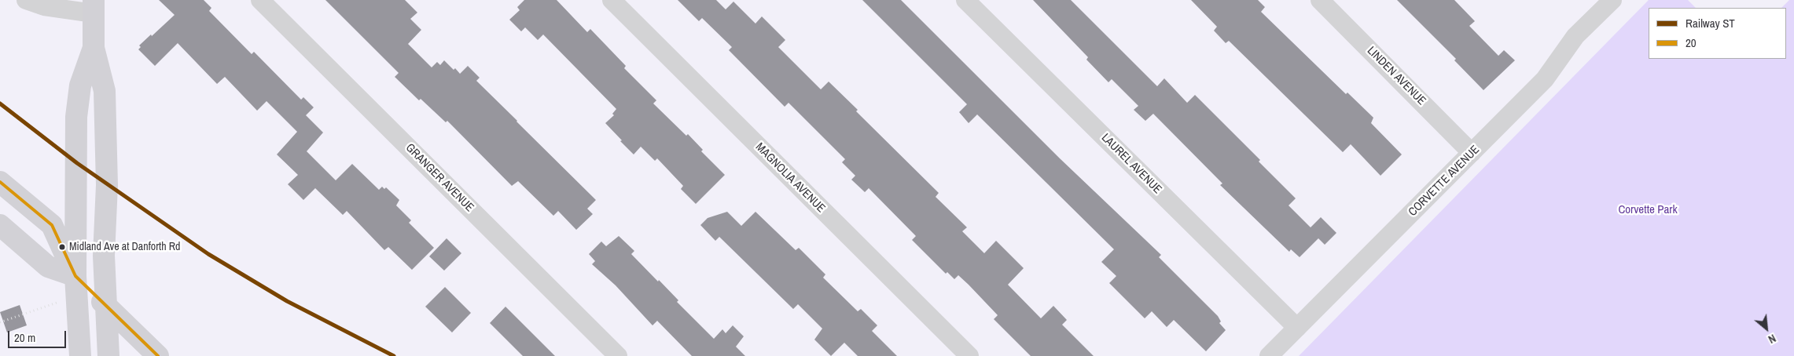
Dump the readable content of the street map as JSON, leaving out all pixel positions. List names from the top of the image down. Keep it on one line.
{"streets":{"street":["LINDEN AVENUE","LAUREL AVENUE","GRANGER AVENUE","MAGNOLIA AVENUE","CORVETTE AVENUE"]},"crossings":[["LINDEN AVENUE","CORVETTE AVENUE"],["LAUREL AVENUE","CORVETTE AVENUE"]],"parks":["Corvette Park"],"places":["Midland Ave at Danforth Rd"],"lines":["rail line ST","transit line 20"],"legend":["Railway ST","20"],"scale_bar":"20 m","north":"bottom right"}
